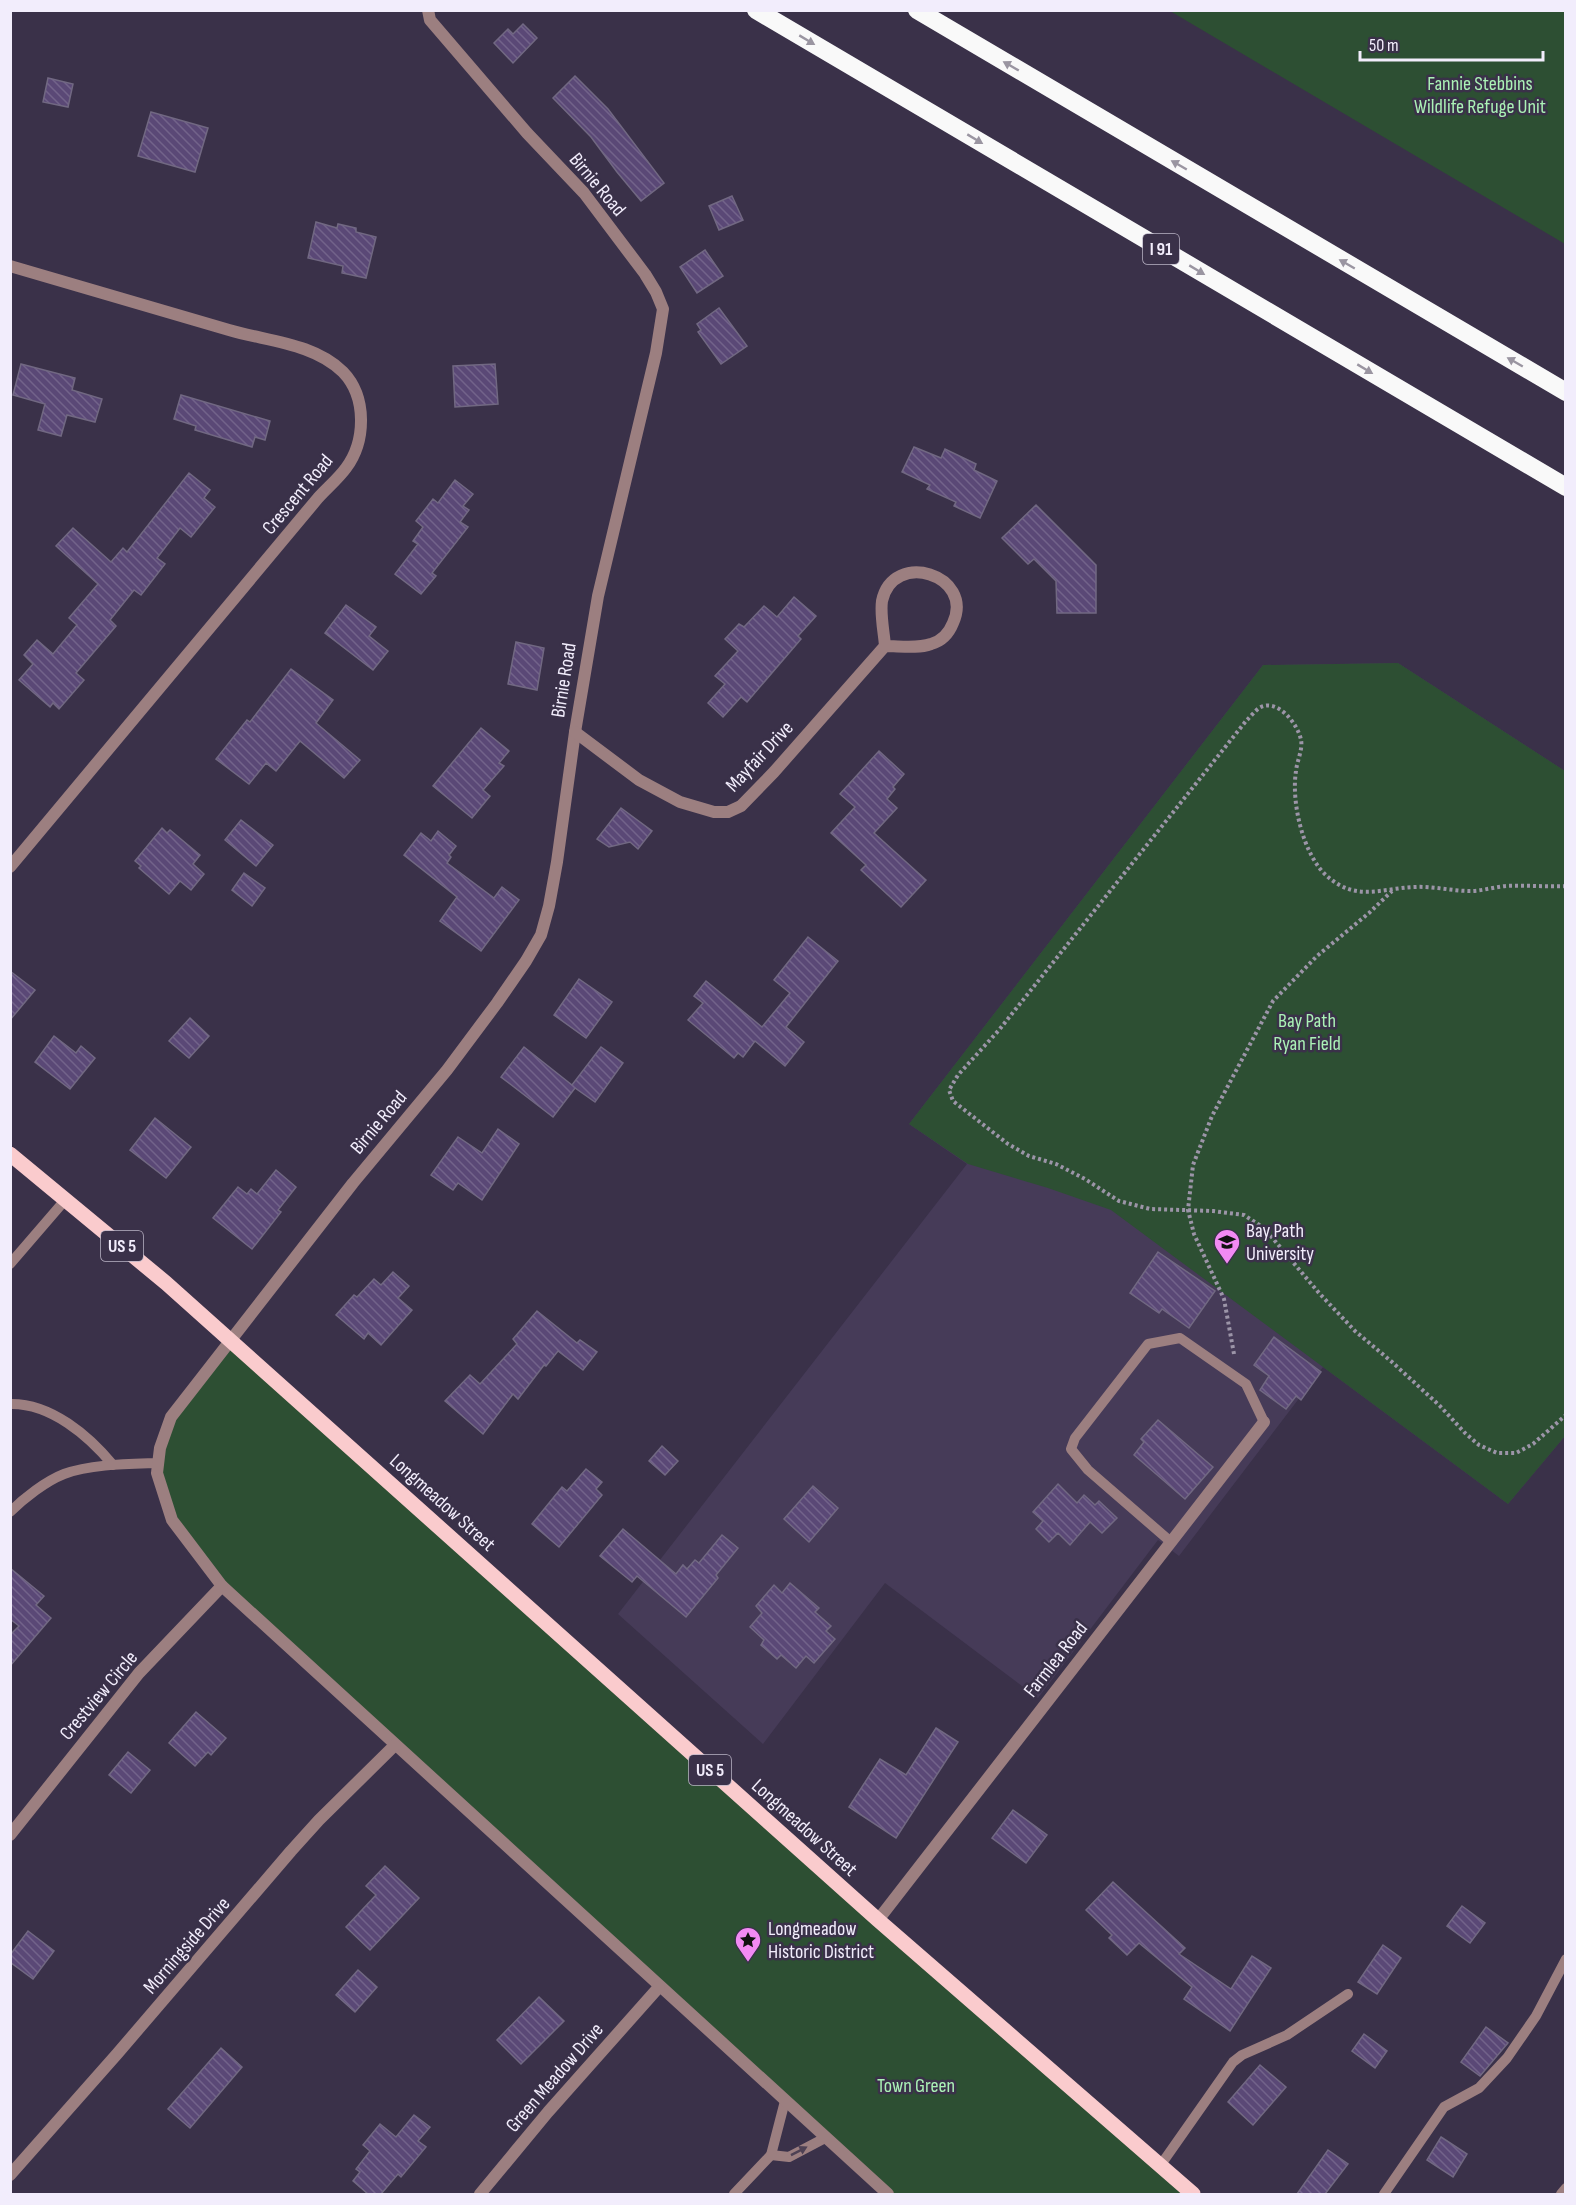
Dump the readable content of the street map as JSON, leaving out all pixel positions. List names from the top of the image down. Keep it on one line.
{"streets":{"highway":["I 91"],"main road":["US 5","Longmeadow Street"],"street":["Birnie Road","Crescent Road","Mayfair Drive","Farmlea Road","Crestview Circle","Morningside Drive","Green Meadow Drive"]},"crossings":[["Birnie Road","Mayfair Drive"],["Birnie Road","Longmeadow Street"],["Longmeadow Street","Farmlea Road"]],"parks":["Fannie Stebbins Wildlife Refuge Unit","Bay Path Ryan Field","Town Green"],"places":{"school or university":["Bay Path University"],"place":["Longmeadow Historic District"]},"scale_bar":"50 m"}
